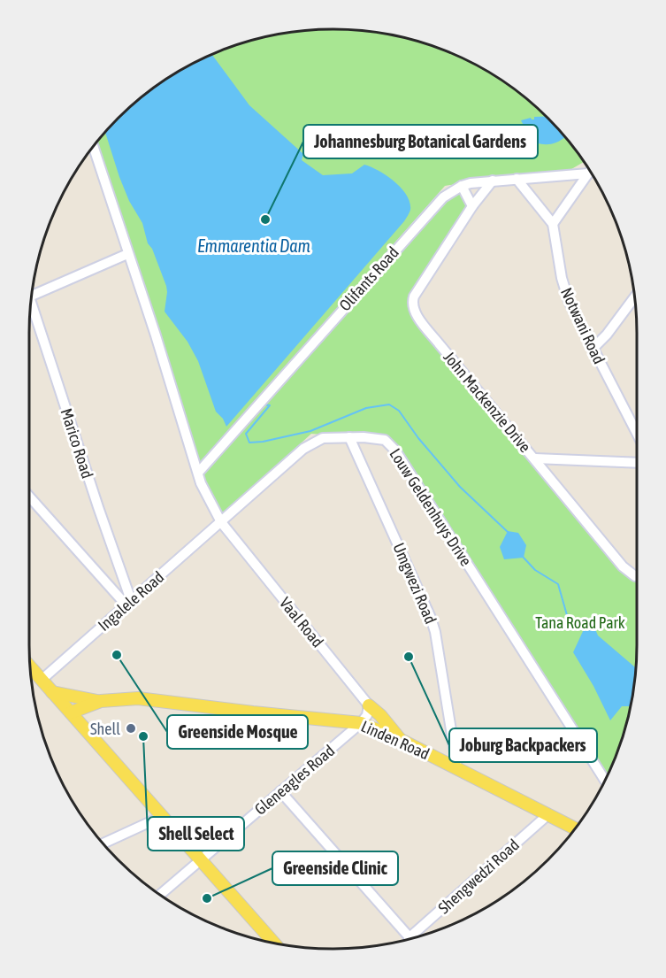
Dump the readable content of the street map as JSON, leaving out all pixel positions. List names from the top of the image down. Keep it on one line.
{"streets":{"main road":["Linden Road"],"street":["Olifants Road","Notwani Road","John Mackenzie Drive","Marico Road","Louw Geldenhuys Drive","Umgwezi Road","Ingalele Road","Vaal Road","Gleneagles Road","Shengwedzi Road"]},"crossings":[["Olifants Road","Notwani Road"],["Olifants Road","John Mackenzie Drive"],["Marico Road","Ingalele Road"],["Louw Geldenhuys Drive","Umgwezi Road"],["Louw Geldenhuys Drive","Ingalele Road"],["Louw Geldenhuys Drive","Vaal Road"],["Umgwezi Road","Linden Road"],["Ingalele Road","Vaal Road"],["Linden Road","Gleneagles Road"],["Linden Road","Shengwedzi Road"]],"water":["Emmarentia Dam"],"parks":["Tana Road Park"],"places":["Johannesburg Botanical Gardens","Greenside Mosque","Joburg Backpackers","Shell","Shell Select","Greenside Clinic"]}
